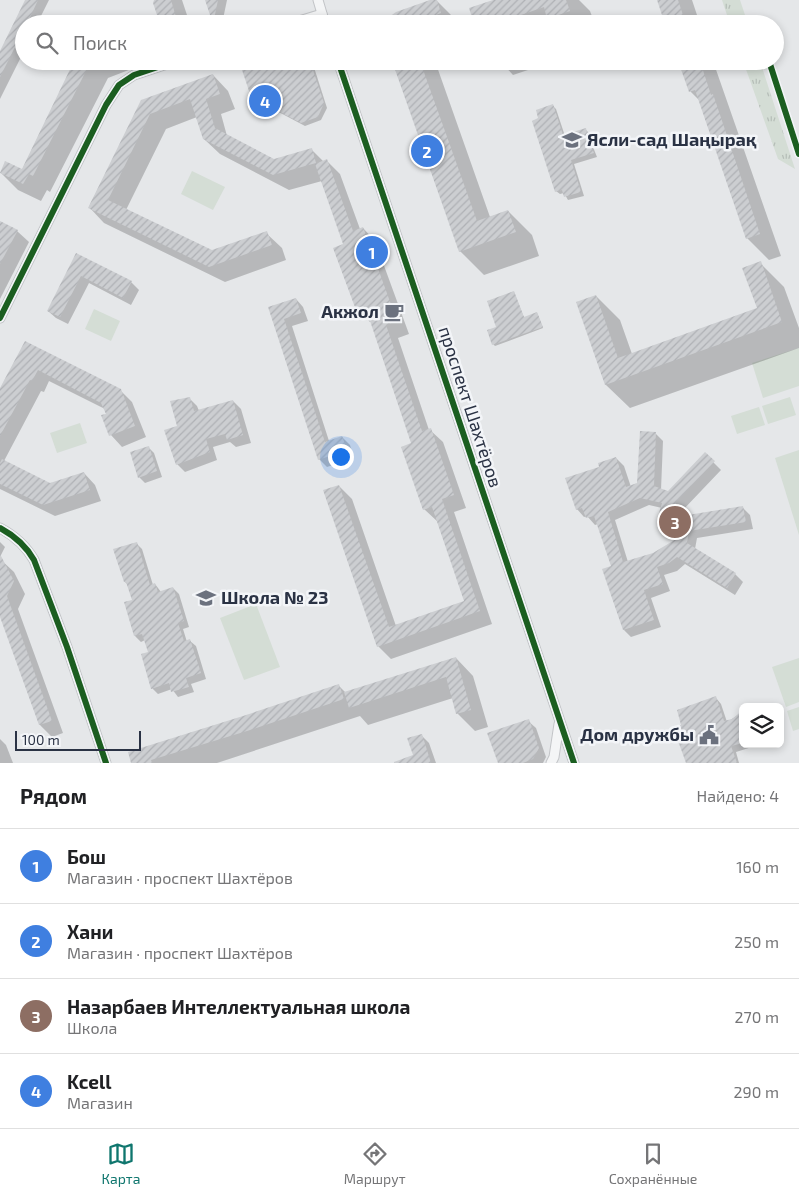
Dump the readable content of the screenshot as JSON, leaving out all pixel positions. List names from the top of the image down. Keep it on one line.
{"streets":{"street":["проспект Шахтёров"]},"places":{"school or university":["Ясли-сад Шаңырақ","Школа № 23"],"cafe":["Акжол"],"public building":["Дом дружбы"]},"scale_bar":"100 m","page":{"search":"Поиск","pins":["4","2","1","3"],"scale":"100 m","heading":["Рядом","Найдено: 4"],"list":[{"mark":"1","name":"Бош","note":"Магазин · проспект Шахтёров","value":"160 m"},{"mark":"2","name":"Хани","note":"Магазин · проспект Шахтёров","value":"250 m"},{"mark":"3","name":"Назарбаев Интеллектуальная школа","note":"Школа","value":"270 m"},{"mark":"4","name":"Kcell","note":"Магазин","value":"290 m"}],"nav":["Карта","Маршрут","Сохранённые"]}}
